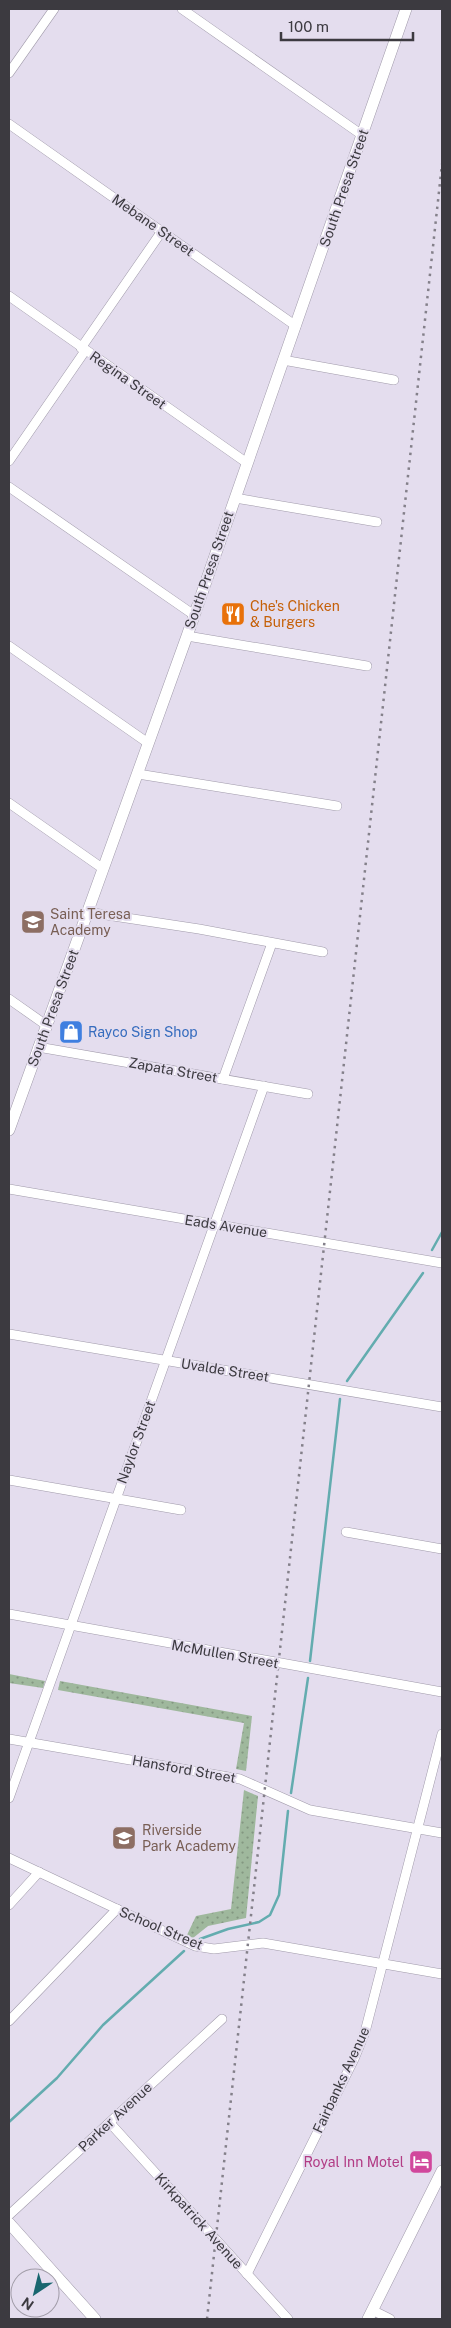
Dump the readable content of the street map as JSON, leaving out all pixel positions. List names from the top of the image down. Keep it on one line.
{"streets":{"main road":["South Presa Street"],"street":["Mebane Street","Regina Street","Zapata Street","Eads Avenue","Uvalde Street","Naylor Street","McMullen Street","Hansford Street","School Street","Fairbanks Avenue","Parker Avenue","Kirkpatrick Avenue"]},"crossings":[["South Presa Street","Mebane Street"],["South Presa Street","Regina Street"],["South Presa Street","Zapata Street"],["Zapata Street","Naylor Street"],["Eads Avenue","Naylor Street"],["Uvalde Street","Naylor Street"],["Naylor Street","McMullen Street"],["Naylor Street","Hansford Street"],["Hansford Street","Fairbanks Avenue"],["School Street","Fairbanks Avenue"],["Fairbanks Avenue","Kirkpatrick Avenue"],["Parker Avenue","Kirkpatrick Avenue"]],"places":{"restaurant":["Che's Chicken & Burgers"],"school or university":["Saint Teresa Academy","Riverside Park Academy"],"shop":["Rayco Sign Shop"],"hotel":["Royal Inn Motel"]},"scale_bar":"100 m","north":"bottom left"}
